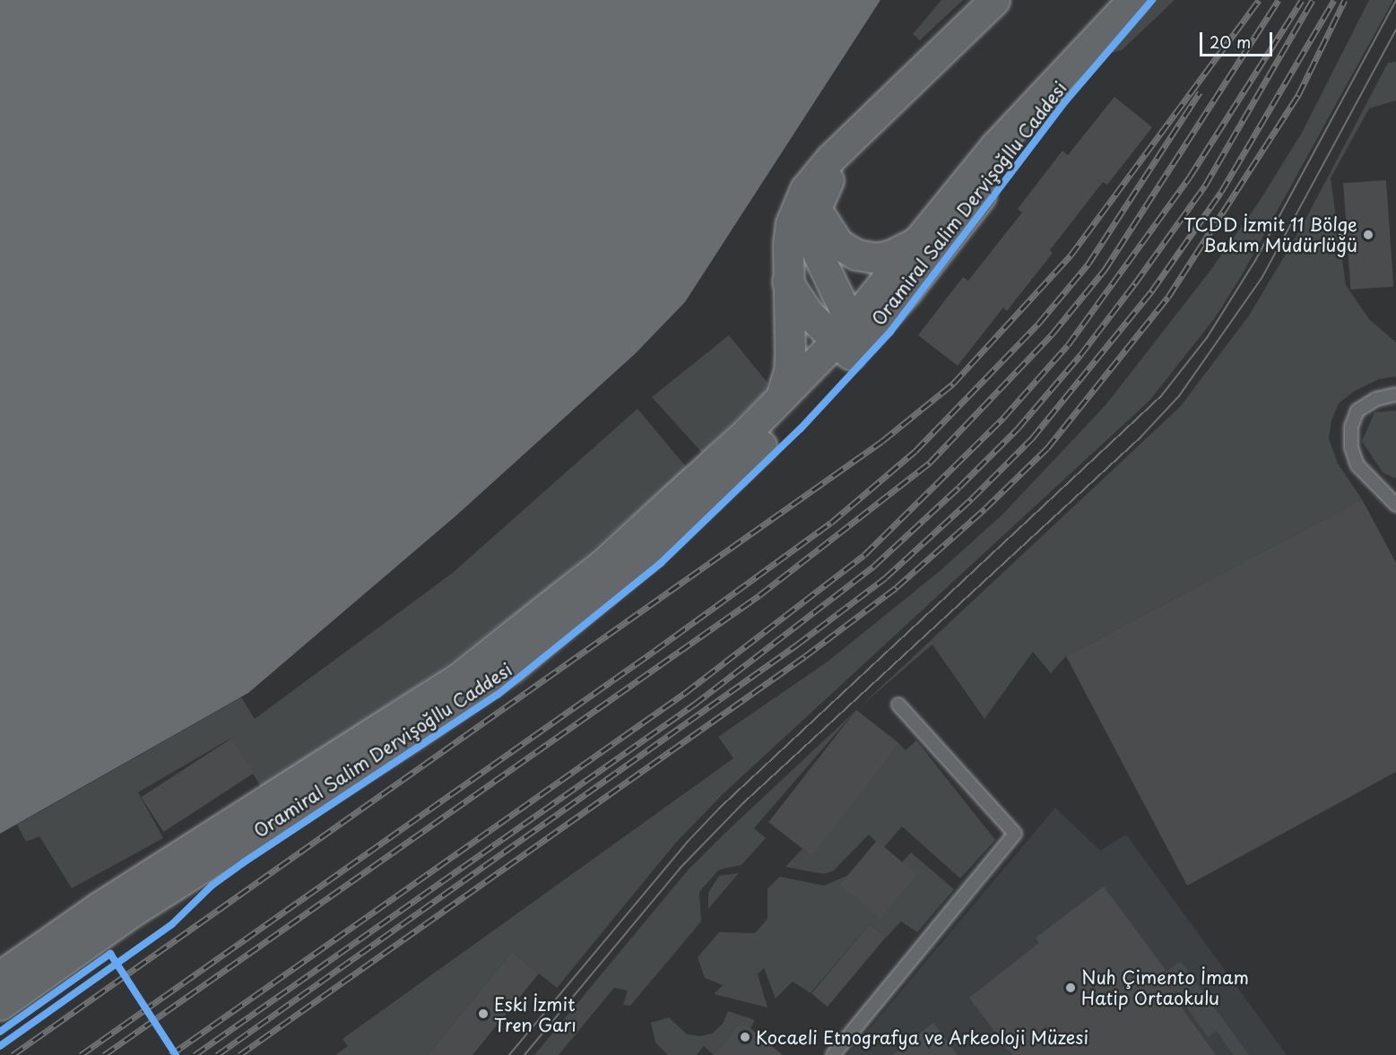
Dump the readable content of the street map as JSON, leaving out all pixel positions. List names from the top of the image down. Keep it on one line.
{"streets":{"main road":["Oramiral Salim Dervişoğllu Caddesi"]},"places":["TCDD İzmit 11 Bölge Bakım Müdürlüğü","Nuh Çimento İmam Hatip Ortaokulu","Eski İzmit Tren Garı","Kocaeli Etnografya ve Arkeoloji Müzesi"],"scale_bar":"20 m"}
